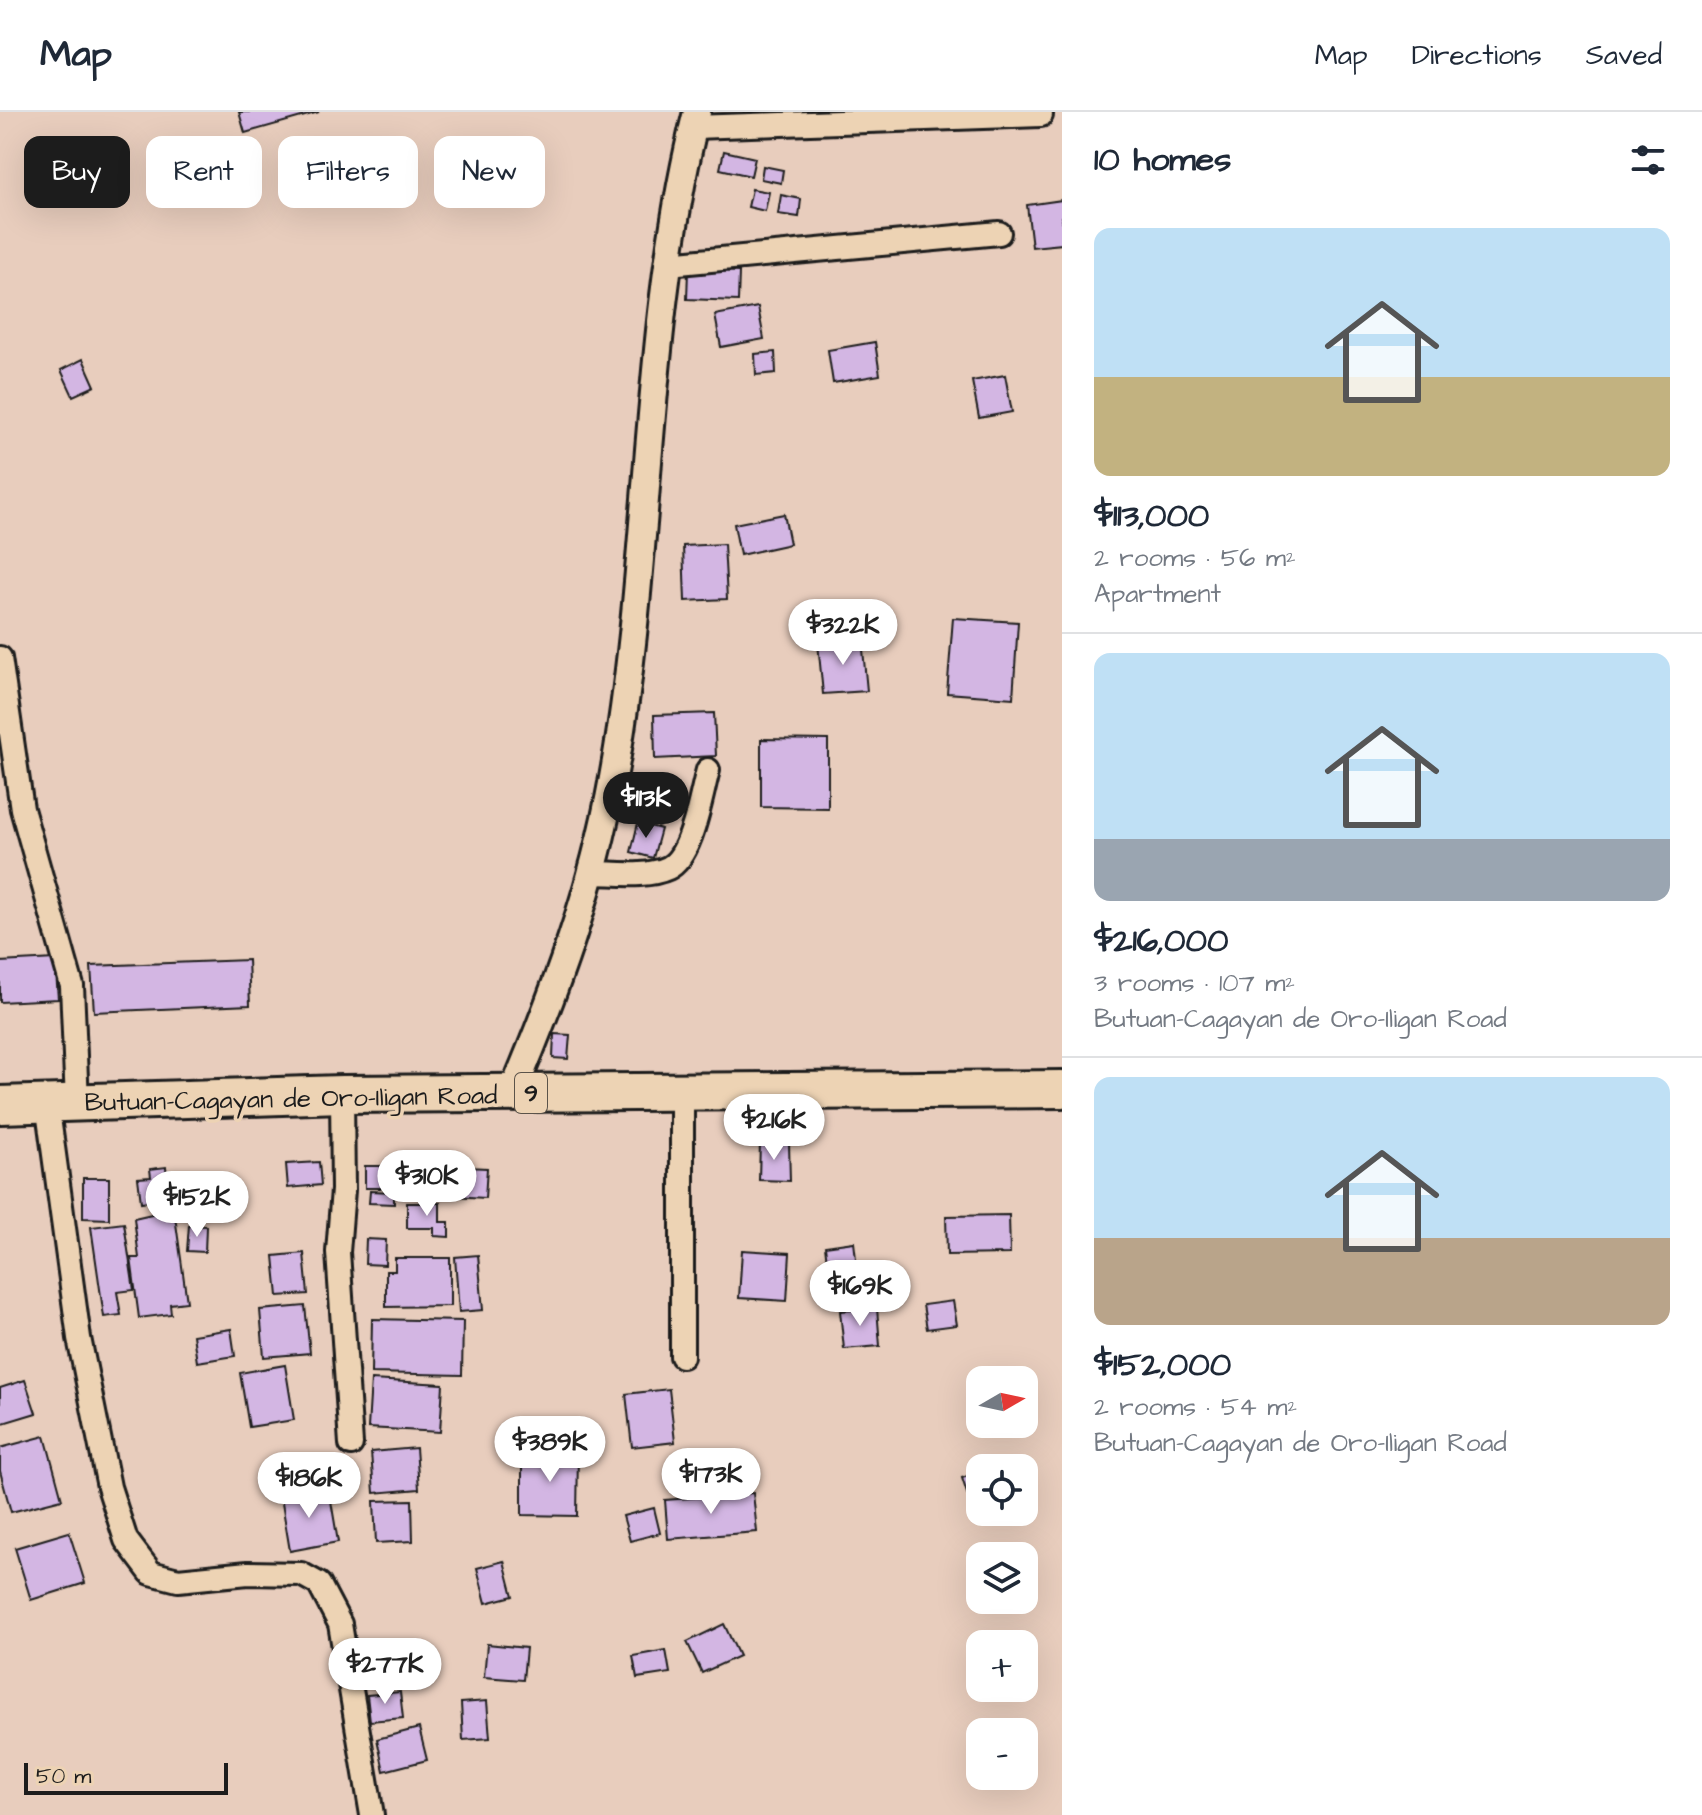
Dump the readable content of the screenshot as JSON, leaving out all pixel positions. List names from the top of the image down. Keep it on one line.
{"streets":{"highway":["9","Butuan-Cagayan de Oro-Iligan Road"]},"scale_bar":"50 m","north":"right","page":{"header":"Map","nav":["Map","Directions","Saved"],"heading":"10 homes","chip":["Buy","Rent","Filters","New"],"list":[{"name":"$113,000","note":"2 rooms · 56 m² · Apartment"},{"name":"$216,000","note":"3 rooms · 107 m² · Butuan-Cagayan de Oro-Iligan Road"},{"name":"$152,000","note":"2 rooms · 54 m² · Butuan-Cagayan de Oro-Iligan Road"}],"price":["$322K","$113K","$216K","$310K","$152K","$169K","$389K","$173K","$186K","$277K"],"map_buttons":["+","−"],"scale":"50 m"}}
